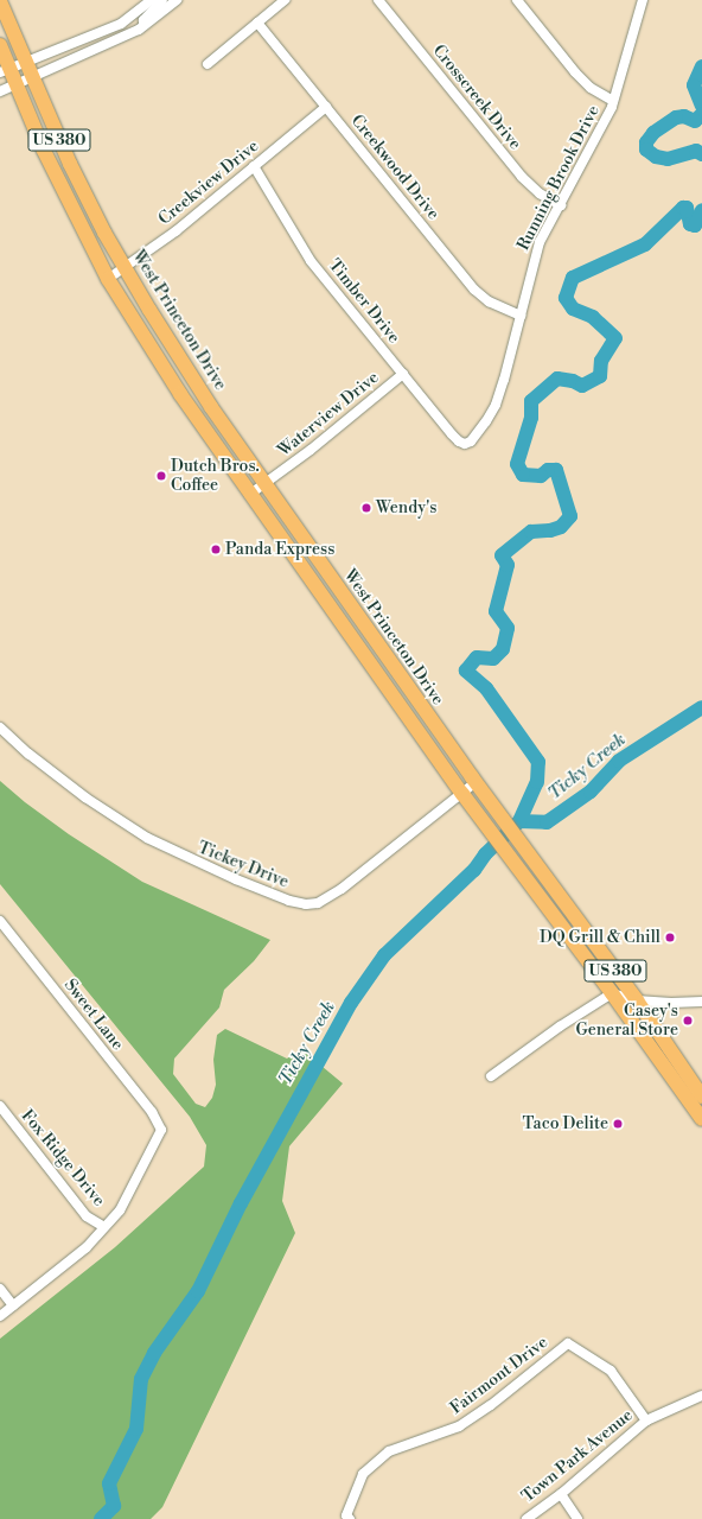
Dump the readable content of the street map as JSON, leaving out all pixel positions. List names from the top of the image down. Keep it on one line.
{"streets":{"highway":["US 380","West Princeton Drive"],"street":["Crosscreek Drive","Creekwood Drive","Running Brook Drive","Creekview Drive","Timber Drive","Waterview Drive","Tickey Drive","Sweet Lane","Fox Ridge Drive","Fairmont Drive","Town Park Avenue"]},"crossings":[["Crosscreek Drive","Running Brook Drive"],["Creekwood Drive","Running Brook Drive"],["Creekwood Drive","Creekview Drive"],["Running Brook Drive","Timber Drive"],["Creekview Drive","Timber Drive"],["Creekview Drive","West Princeton Drive"],["Timber Drive","Waterview Drive"],["West Princeton Drive","Waterview Drive"],["West Princeton Drive","Tickey Drive"],["Sweet Lane","Fox Ridge Drive"],["Fairmont Drive","Town Park Avenue"]],"water":["Ticky Creek"],"places":["Dutch Bros. Coffee","Wendy's","Panda Express","DQ Grill & Chill","Casey's General Store","Taco Delite"]}
